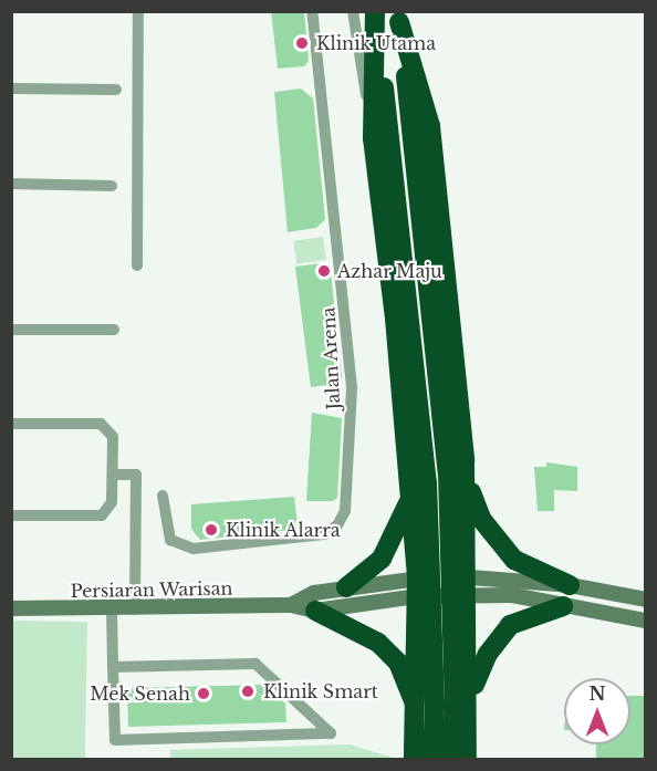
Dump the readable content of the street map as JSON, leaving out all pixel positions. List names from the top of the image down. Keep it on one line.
{"streets":{"street":["Jalan Arena","Persiaran Warisan"]},"places":["Klinik Utama","Azhar Maju","Klinik Alarra","Klinik Smart","Mek Senah"],"north":"top"}
